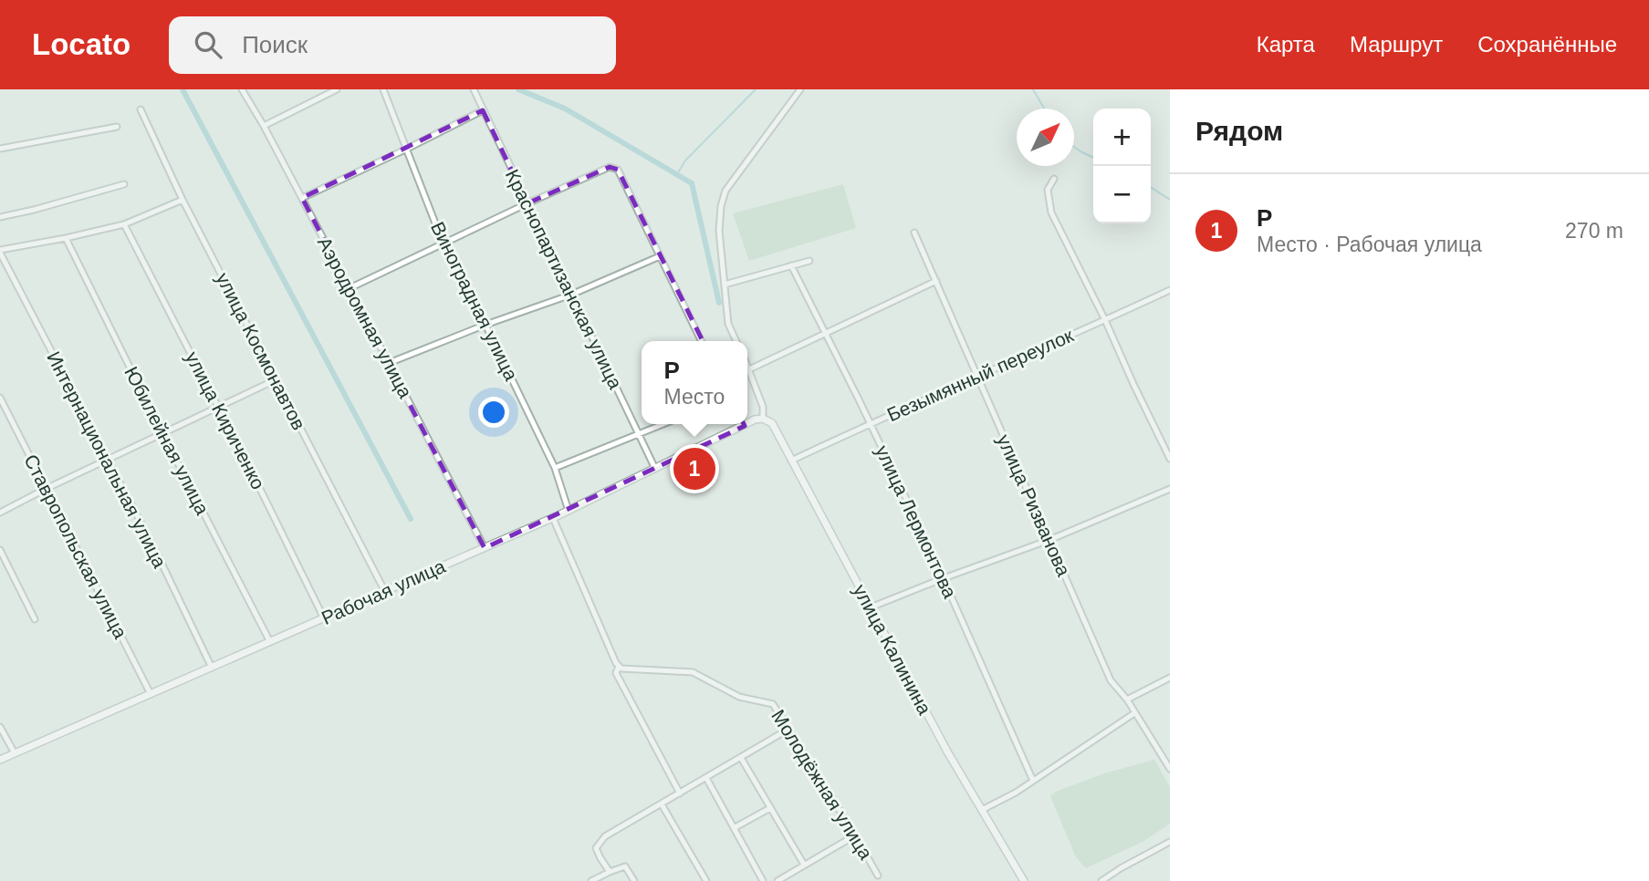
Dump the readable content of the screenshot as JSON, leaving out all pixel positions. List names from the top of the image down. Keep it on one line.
{"streets":{"street":["Краснопартизанская улица","Виноградная улица","Аэродромная улица","улица Космонавтов","Безымянный переулок","улица Кириченко","Юбилейная улица","Интернациональная улица","улица Ризванова","улица Лермонтова","Ставропольская улица","Рабочая улица","улица Калинина","Молодёжная улица"]},"crossings":[["Краснопартизанская улица","Рабочая улица"],["Виноградная улица","Рабочая улица"],["Аэродромная улица","Рабочая улица"],["улица Космонавтов","Рабочая улица"],["Безымянный переулок","улица Ризванова"],["Безымянный переулок","улица Лермонтова"],["Безымянный переулок","улица Калинина"],["улица Кириченко","Рабочая улица"],["Юбилейная улица","Рабочая улица"],["Интернациональная улица","Рабочая улица"],["Ставропольская улица","Рабочая улица"],["Рабочая улица","улица Калинина"]],"north":"top right","page":{"header":"Locato","search":"Поиск","nav":["Карта","Маршрут","Сохранённые"],"heading":"Рядом","map_buttons":["+","−"],"list":[{"mark":"1","name":"Р","note":"Место · Рабочая улица","value":"270 m"}],"popup":["Р","Место"],"pins":"1"}}
